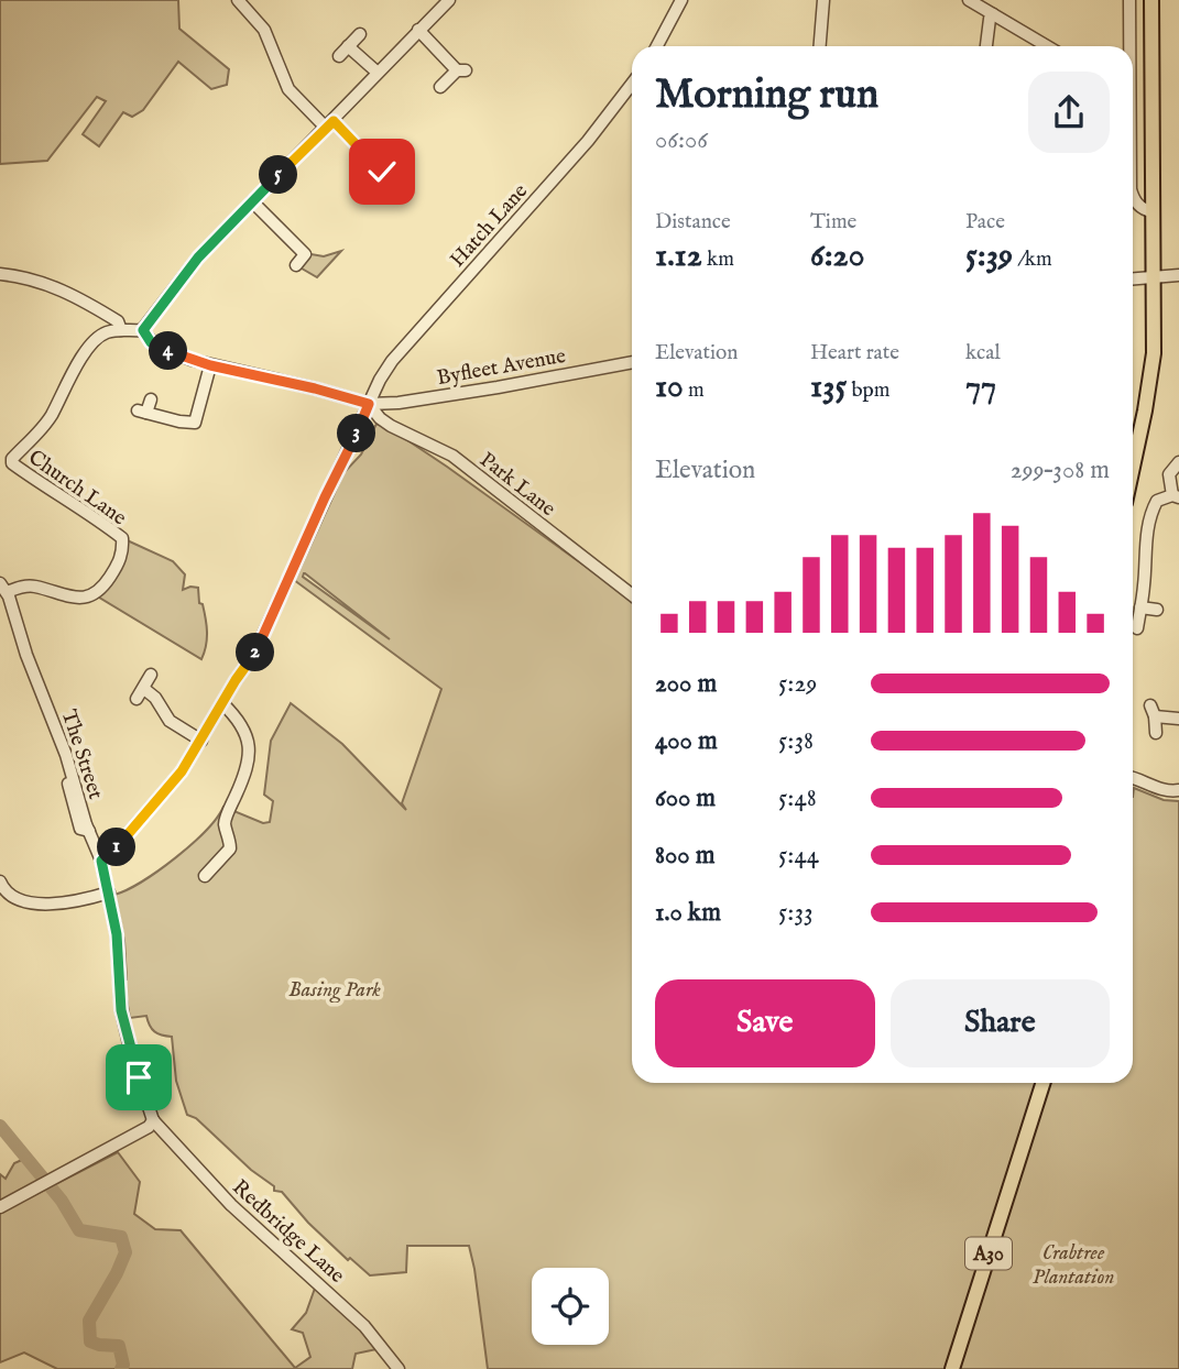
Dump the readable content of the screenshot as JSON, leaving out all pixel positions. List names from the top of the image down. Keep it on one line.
{"streets":{"main road":["A30"],"street":["Hatch Lane","Byfleet Avenue","Park Lane","Church Lane","The Street","Redbridge Lane"]},"crossings":[["Hatch Lane","Byfleet Avenue"],["Hatch Lane","Park Lane"],["Hatch Lane","The Street"],["Byfleet Avenue","Park Lane"],["Church Lane","The Street"],["The Street","Redbridge Lane"]],"parks":["Basing Park","Crabtree Plantation"],"page":{"heading":["Morning run","06:06"],"pins":["5","4","3","2","1"],"stats":[["Distance","1.12 km"],["Time","6:20"],["Pace","5:39 /km"],["Elevation","10 m"],["Heart rate","135 bpm"],["kcal","77"]],"chart":["Elevation","299–308 m"],"list":[{"name":"200 m","note":"5:29"},{"name":"400 m","note":"5:38"},{"name":"600 m","note":"5:48"},{"name":"800 m","note":"5:44"},{"name":"1.0 km","note":"5:33"}],"buttons":["Save","Share"]}}
